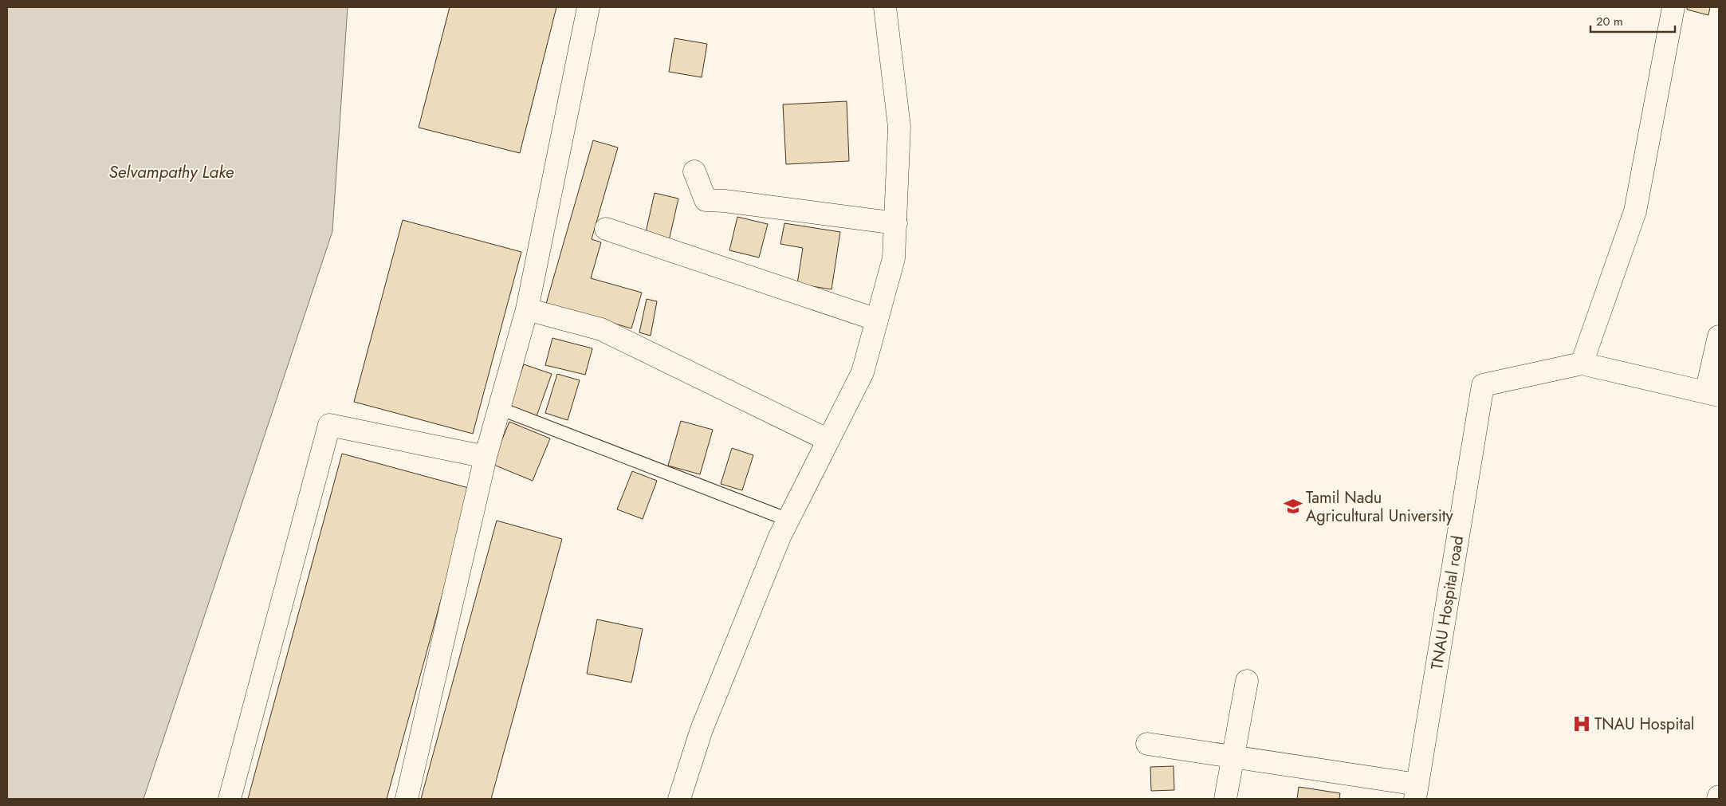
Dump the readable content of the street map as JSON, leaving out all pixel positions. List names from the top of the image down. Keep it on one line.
{"streets":{"street":["TNAU Hospital road"]},"water":["Selvampathy Lake"],"places":{"school or university":["Tamil Nadu Agricultural University"],"hospital":["TNAU Hospital"]},"scale_bar":"20 m"}
